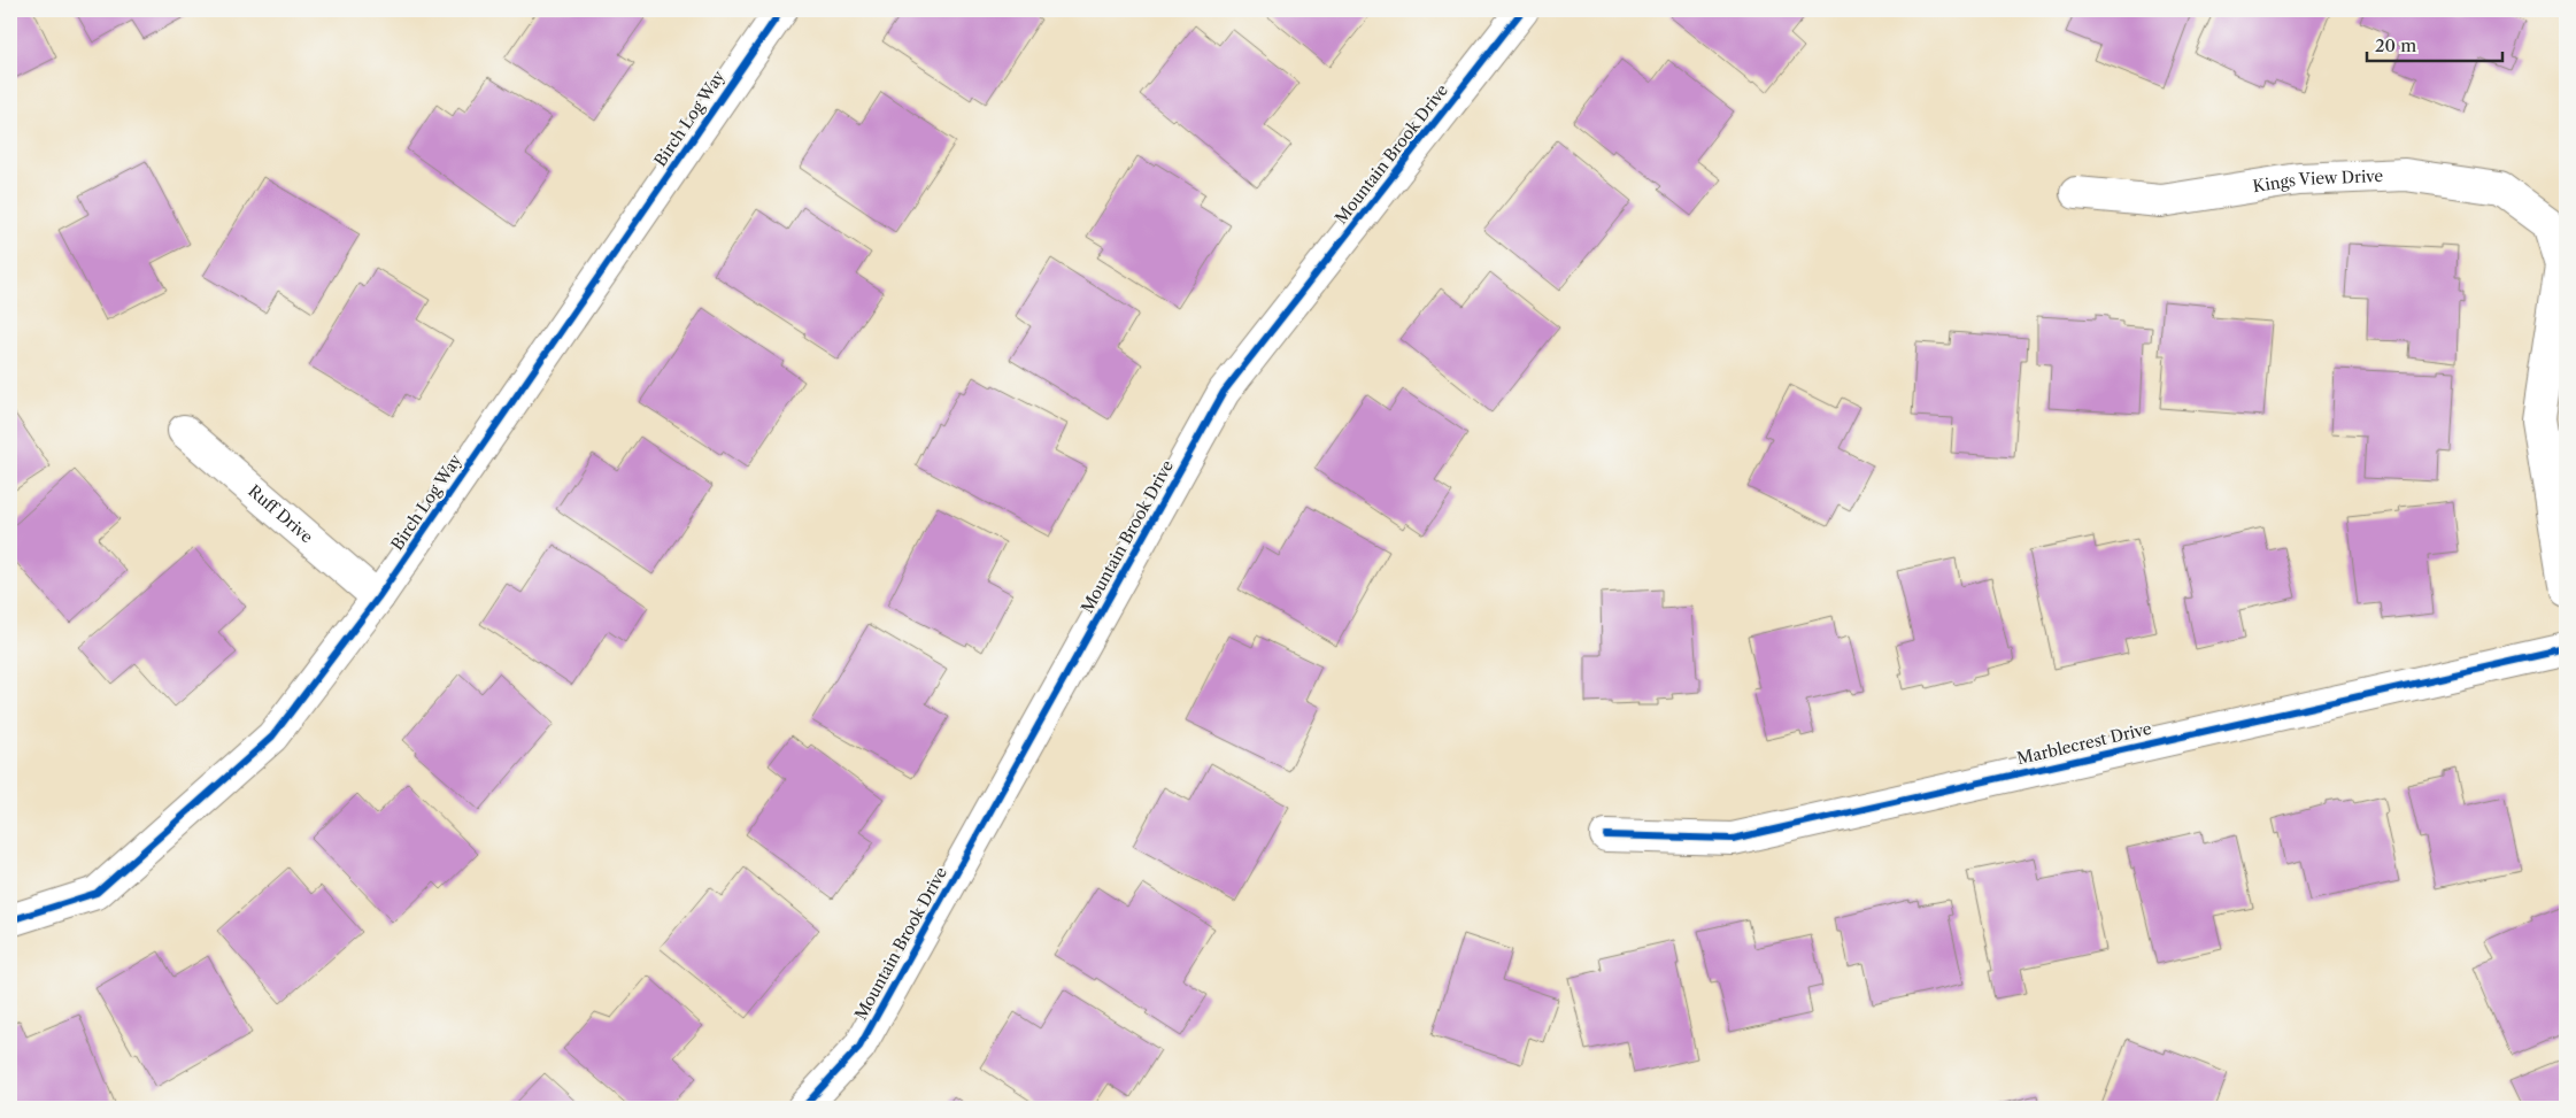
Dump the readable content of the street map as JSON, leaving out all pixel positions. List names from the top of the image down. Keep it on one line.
{"streets":{"street":["Birch Log Way","Mountain Brook Drive","Kings View Drive","Ruff Drive","Marblecrest Drive"]},"crossings":[["Birch Log Way","Ruff Drive"]],"scale_bar":"20 m"}
